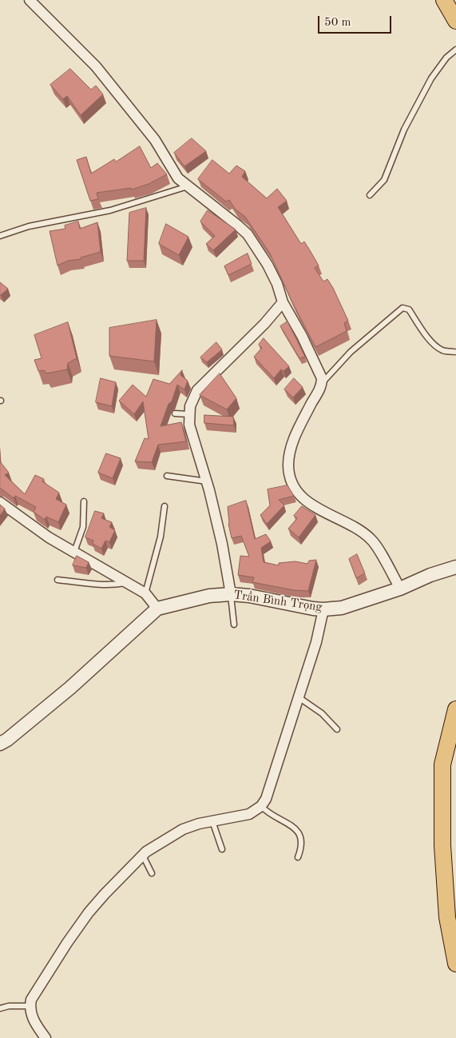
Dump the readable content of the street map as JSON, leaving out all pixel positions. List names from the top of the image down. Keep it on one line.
{"streets":{"street":["Trần Bình Trọng"]},"scale_bar":"50 m"}
